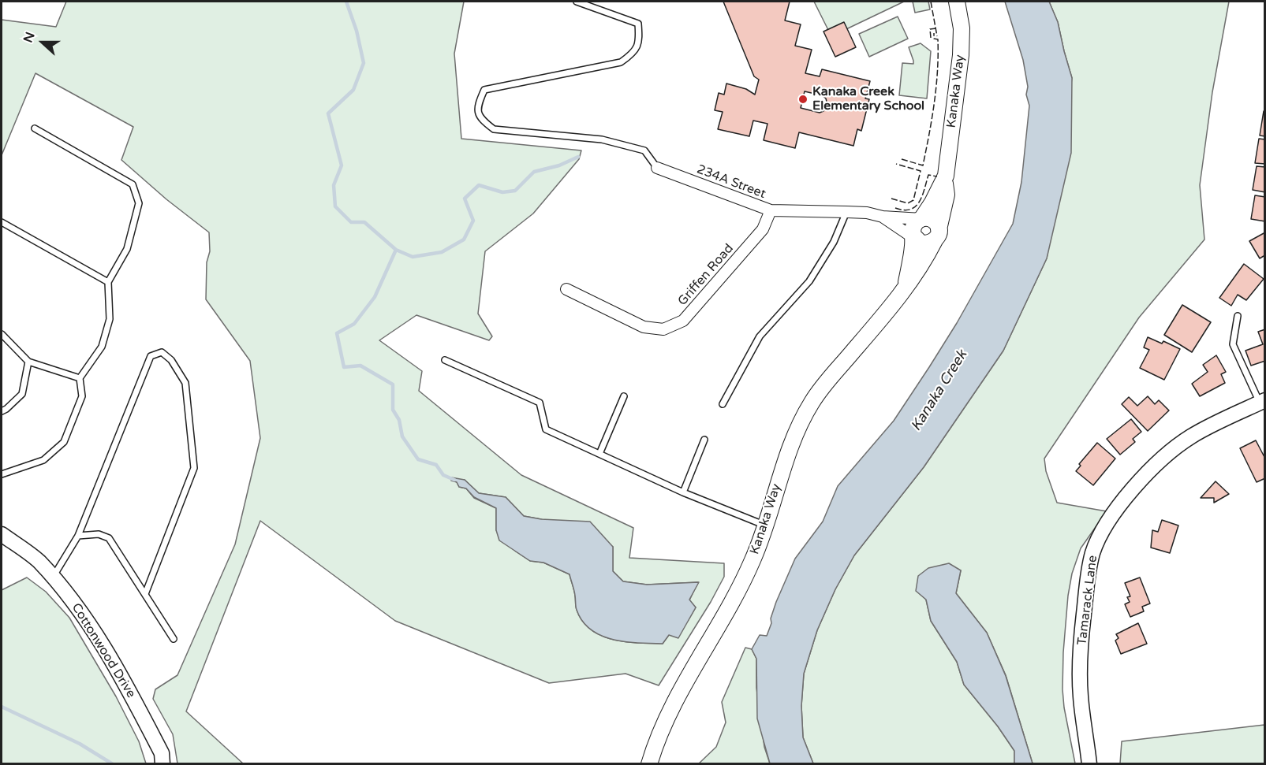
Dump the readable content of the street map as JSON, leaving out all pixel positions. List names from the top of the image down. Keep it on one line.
{"streets":{"main road":["Kanaka Way"],"street":["234A Street","Griffen Road","Tamarack Lane","Cottonwood Drive"]},"crossings":[["Kanaka Way","234A Street"],["234A Street","Griffen Road"]],"water":["Kanaka Creek"],"places":["Kanaka Creek Elementary School"],"north":"left"}
